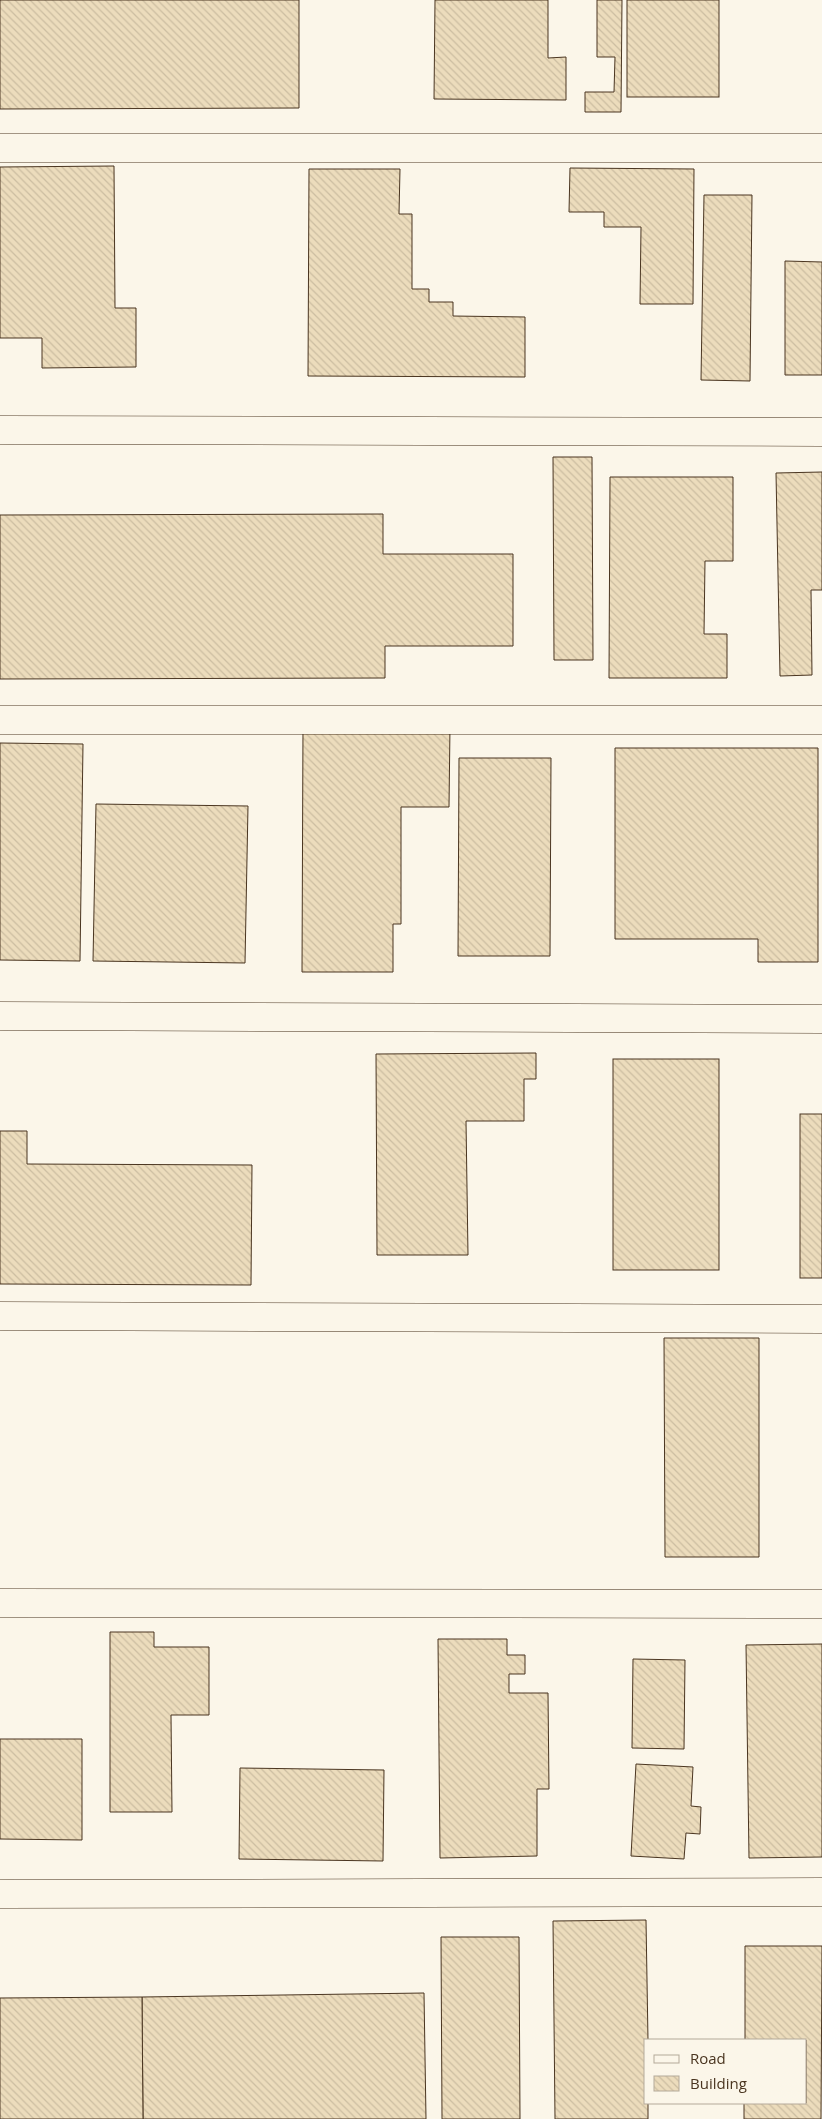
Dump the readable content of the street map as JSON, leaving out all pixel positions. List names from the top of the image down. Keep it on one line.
{"legend":["Road","Building"]}
